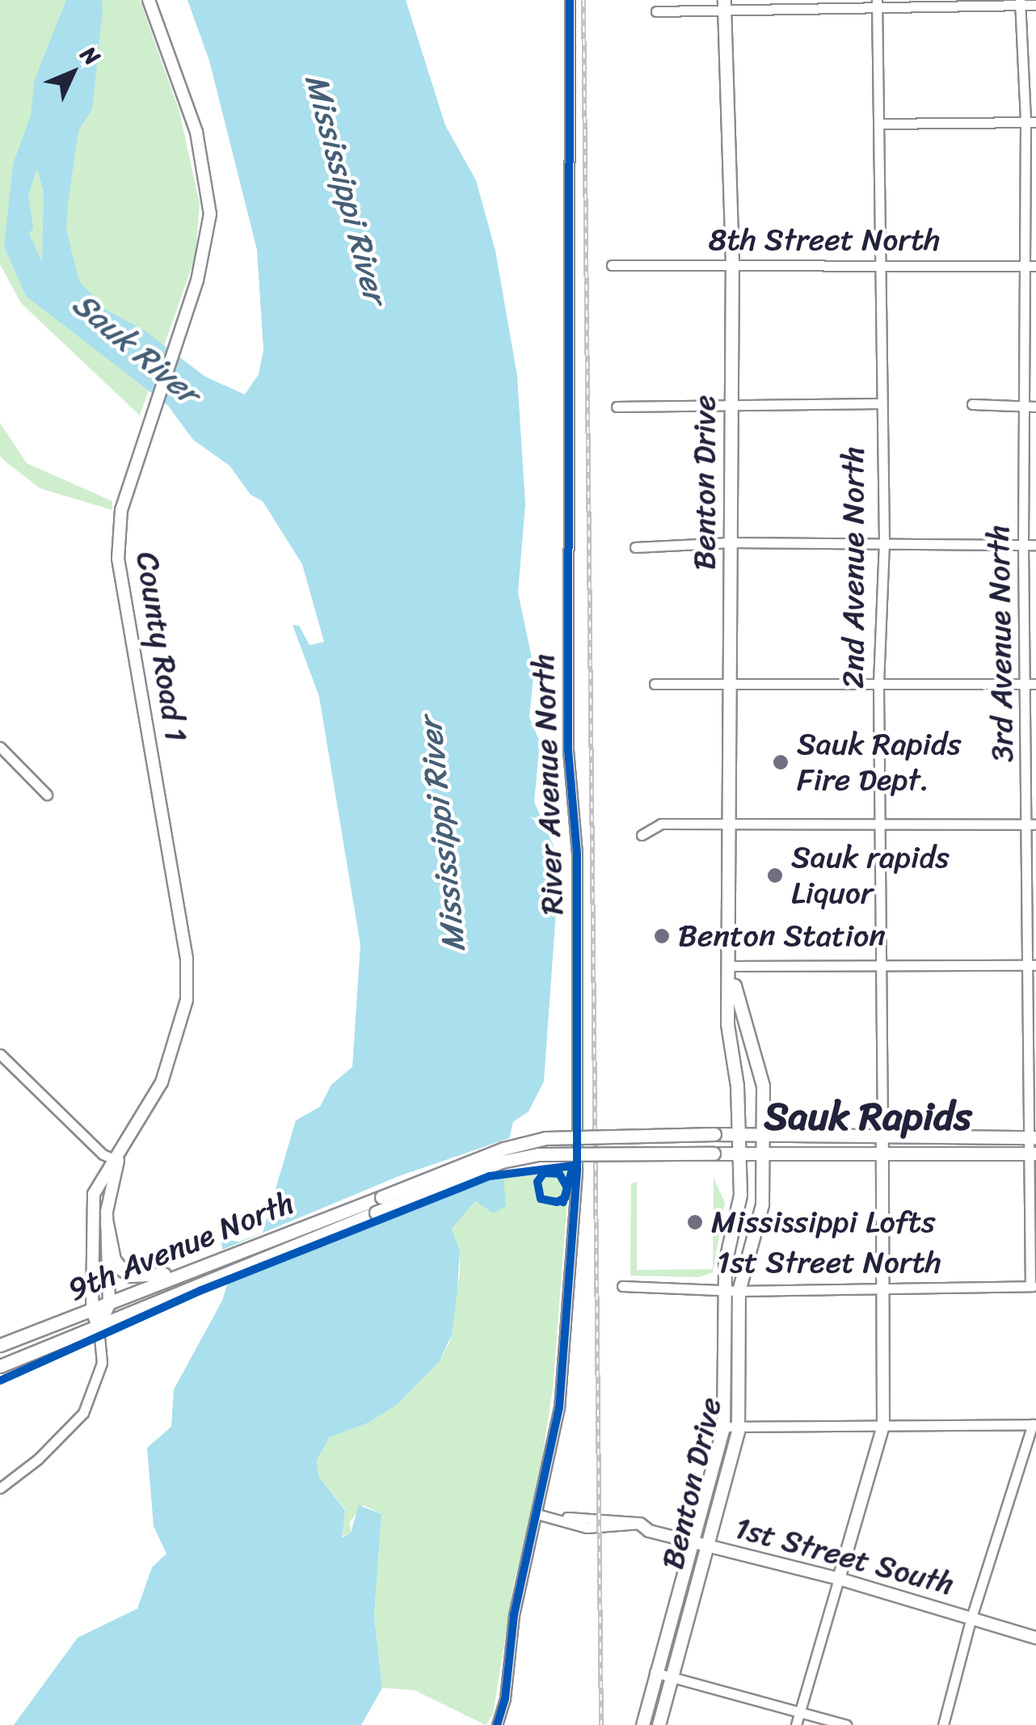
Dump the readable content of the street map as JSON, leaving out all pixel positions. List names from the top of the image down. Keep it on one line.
{"streets":{"main road":["Benton Drive","9th Avenue North"],"street":["8th Street North","2nd Avenue North","3rd Avenue North","County Road 1","River Avenue North","1st Street North","1st Street South"]},"crossings":[["8th Street North","Benton Drive"],["8th Street North","2nd Avenue North"],["8th Street North","3rd Avenue North"],["Benton Drive","9th Avenue North"],["Benton Drive","1st Street North"],["Benton Drive","1st Street South"],["2nd Avenue North","9th Avenue North"],["2nd Avenue North","1st Street North"],["2nd Avenue North","1st Street South"],["3rd Avenue North","9th Avenue North"],["3rd Avenue North","1st Street North"],["County Road 1","9th Avenue North"],["River Avenue North","1st Street South"]],"districts":["Sauk Rapids"],"water":["Mississippi River","Sauk River"],"places":["Sauk Rapids Fire Dept.","Sauk rapids Liquor","Benton Station","Mississippi Lofts"],"north":"top right"}
